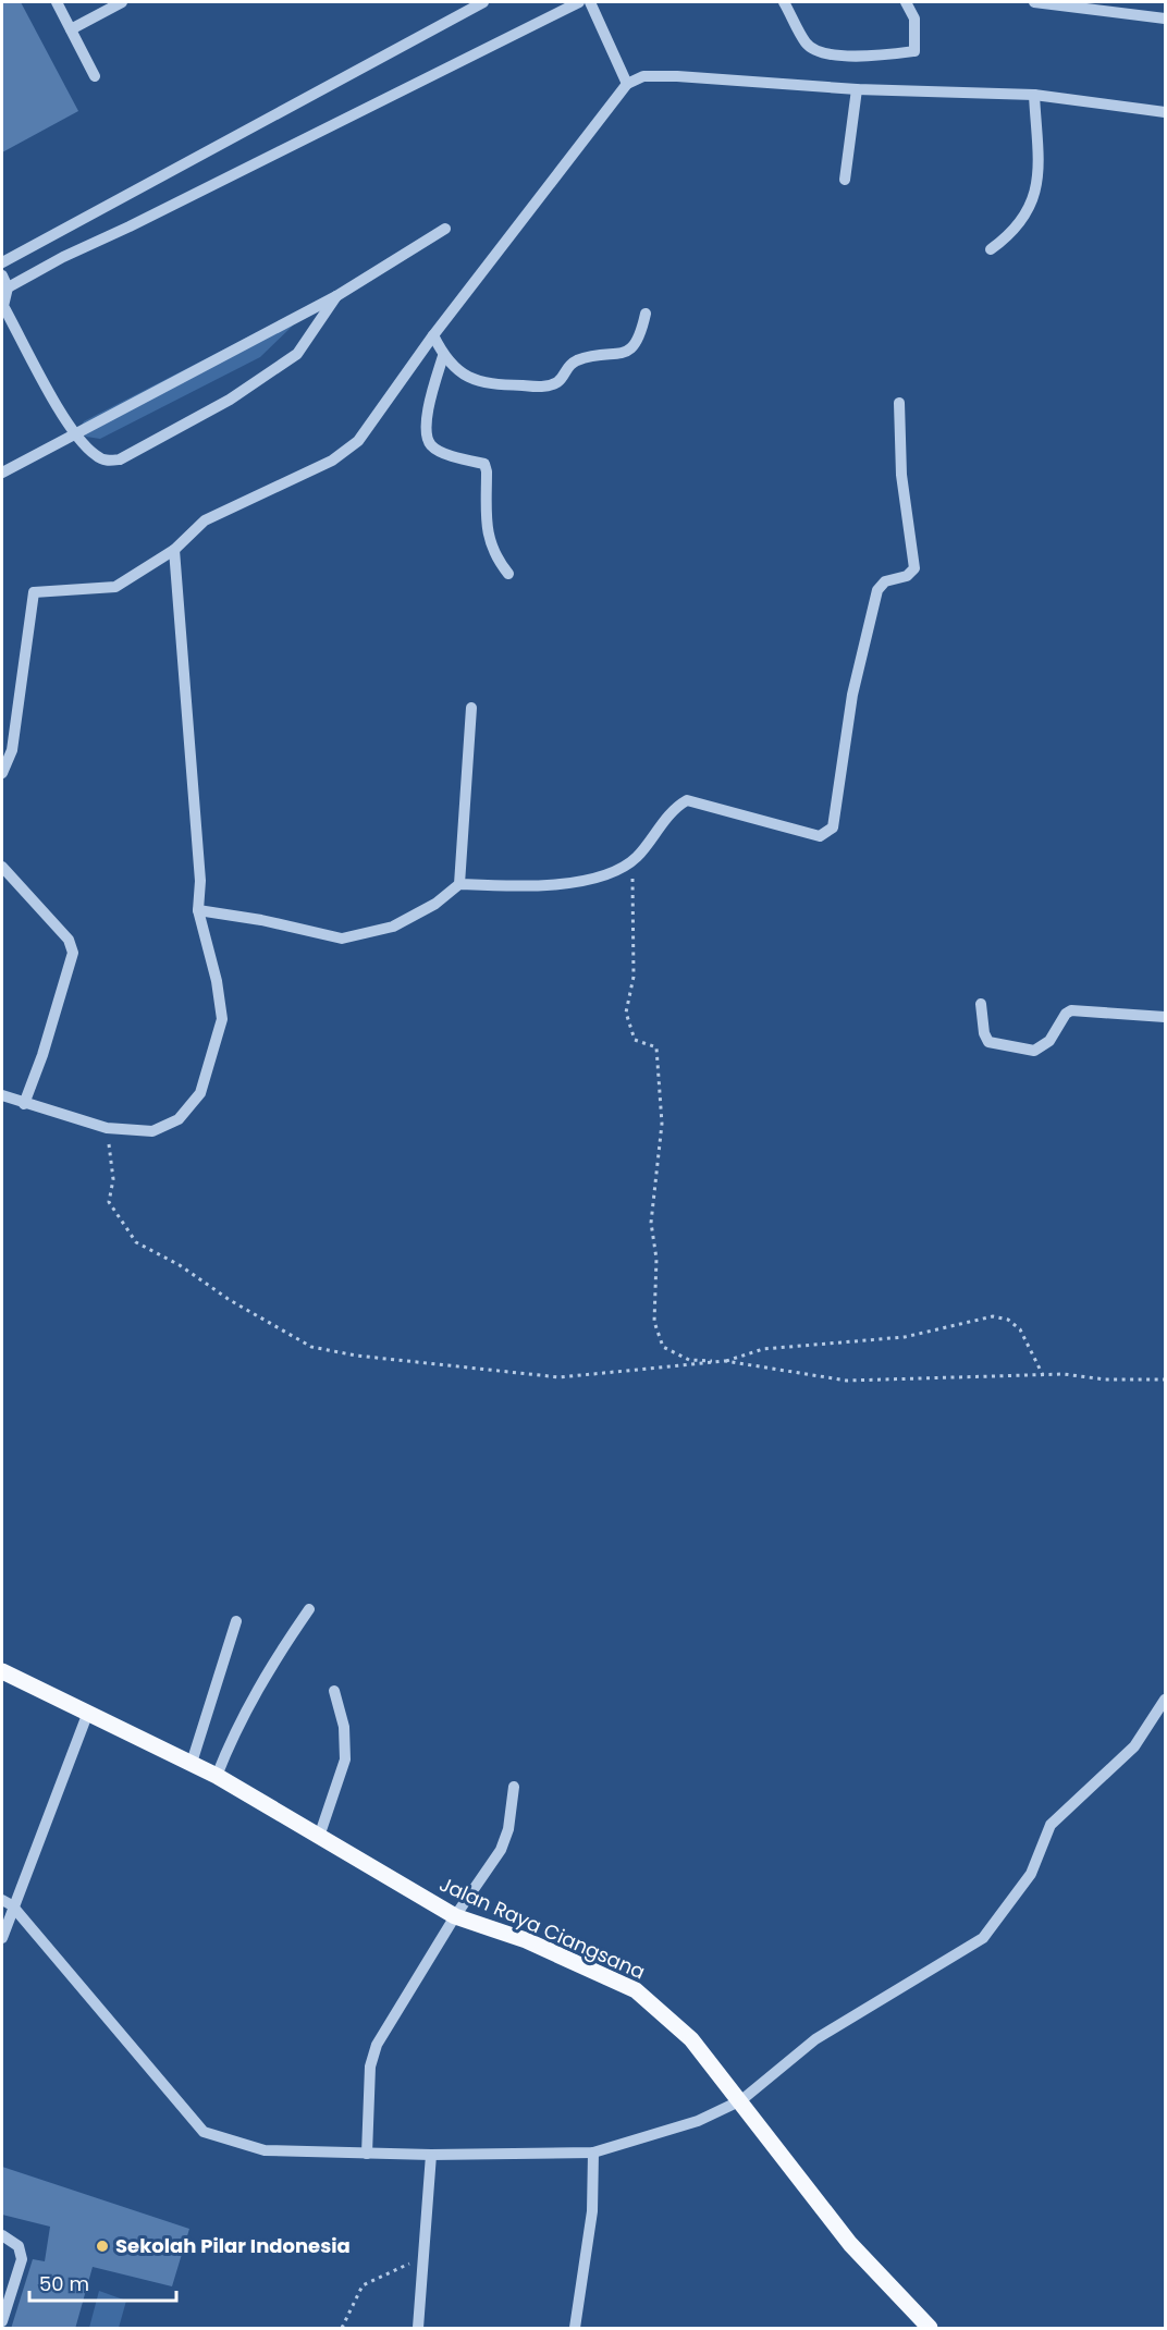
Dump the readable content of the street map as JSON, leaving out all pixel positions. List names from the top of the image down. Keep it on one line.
{"streets":{"main road":["Jalan Raya Ciangsana"]},"places":["Sekolah Pilar Indonesia"],"scale_bar":"50 m"}
